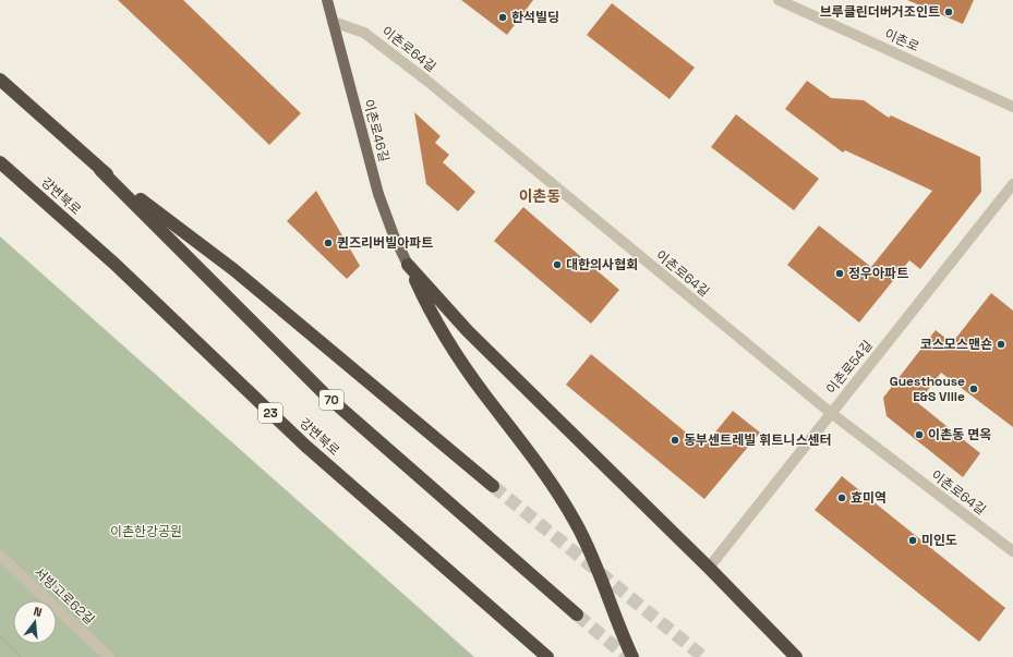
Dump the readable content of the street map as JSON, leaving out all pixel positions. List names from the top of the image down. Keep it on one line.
{"streets":{"highway":["강변북로","70","23"],"main road":["이촌로46길"],"street":["이촌로","이촌로64길","이촌로54길","서빙고로62길"]},"crossings":[["이촌로64길","이촌로46길"],["이촌로64길","이촌로54길"]],"districts":["이촌동"],"parks":["이촌한강공원"],"places":["브루클린더버거조인트","한석빌딩","퀸즈리버빌아파트","대한의사협회","정우아파트","코스모스맨숀","Guesthouse E&S Ville","이촌동 면옥","동부센트레빌 휘트니스센터","효미역","미인도"],"north":"top"}
